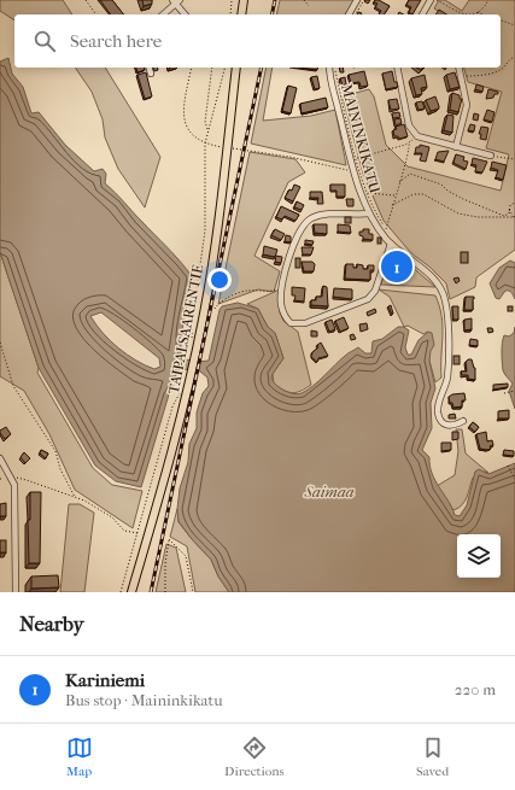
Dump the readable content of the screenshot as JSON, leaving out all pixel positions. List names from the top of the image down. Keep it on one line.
{"streets":{"main road":["TAIPALSAARENTIE"],"street":["MAININKIKATU"]},"water":["Saimaa"],"page":{"search":"Search here","pins":"1","heading":"Nearby","list":[{"mark":"1","name":"Kariniemi","note":"Bus stop · Maininkikatu","value":"220 m"}],"nav":["Map","Directions","Saved"]}}
